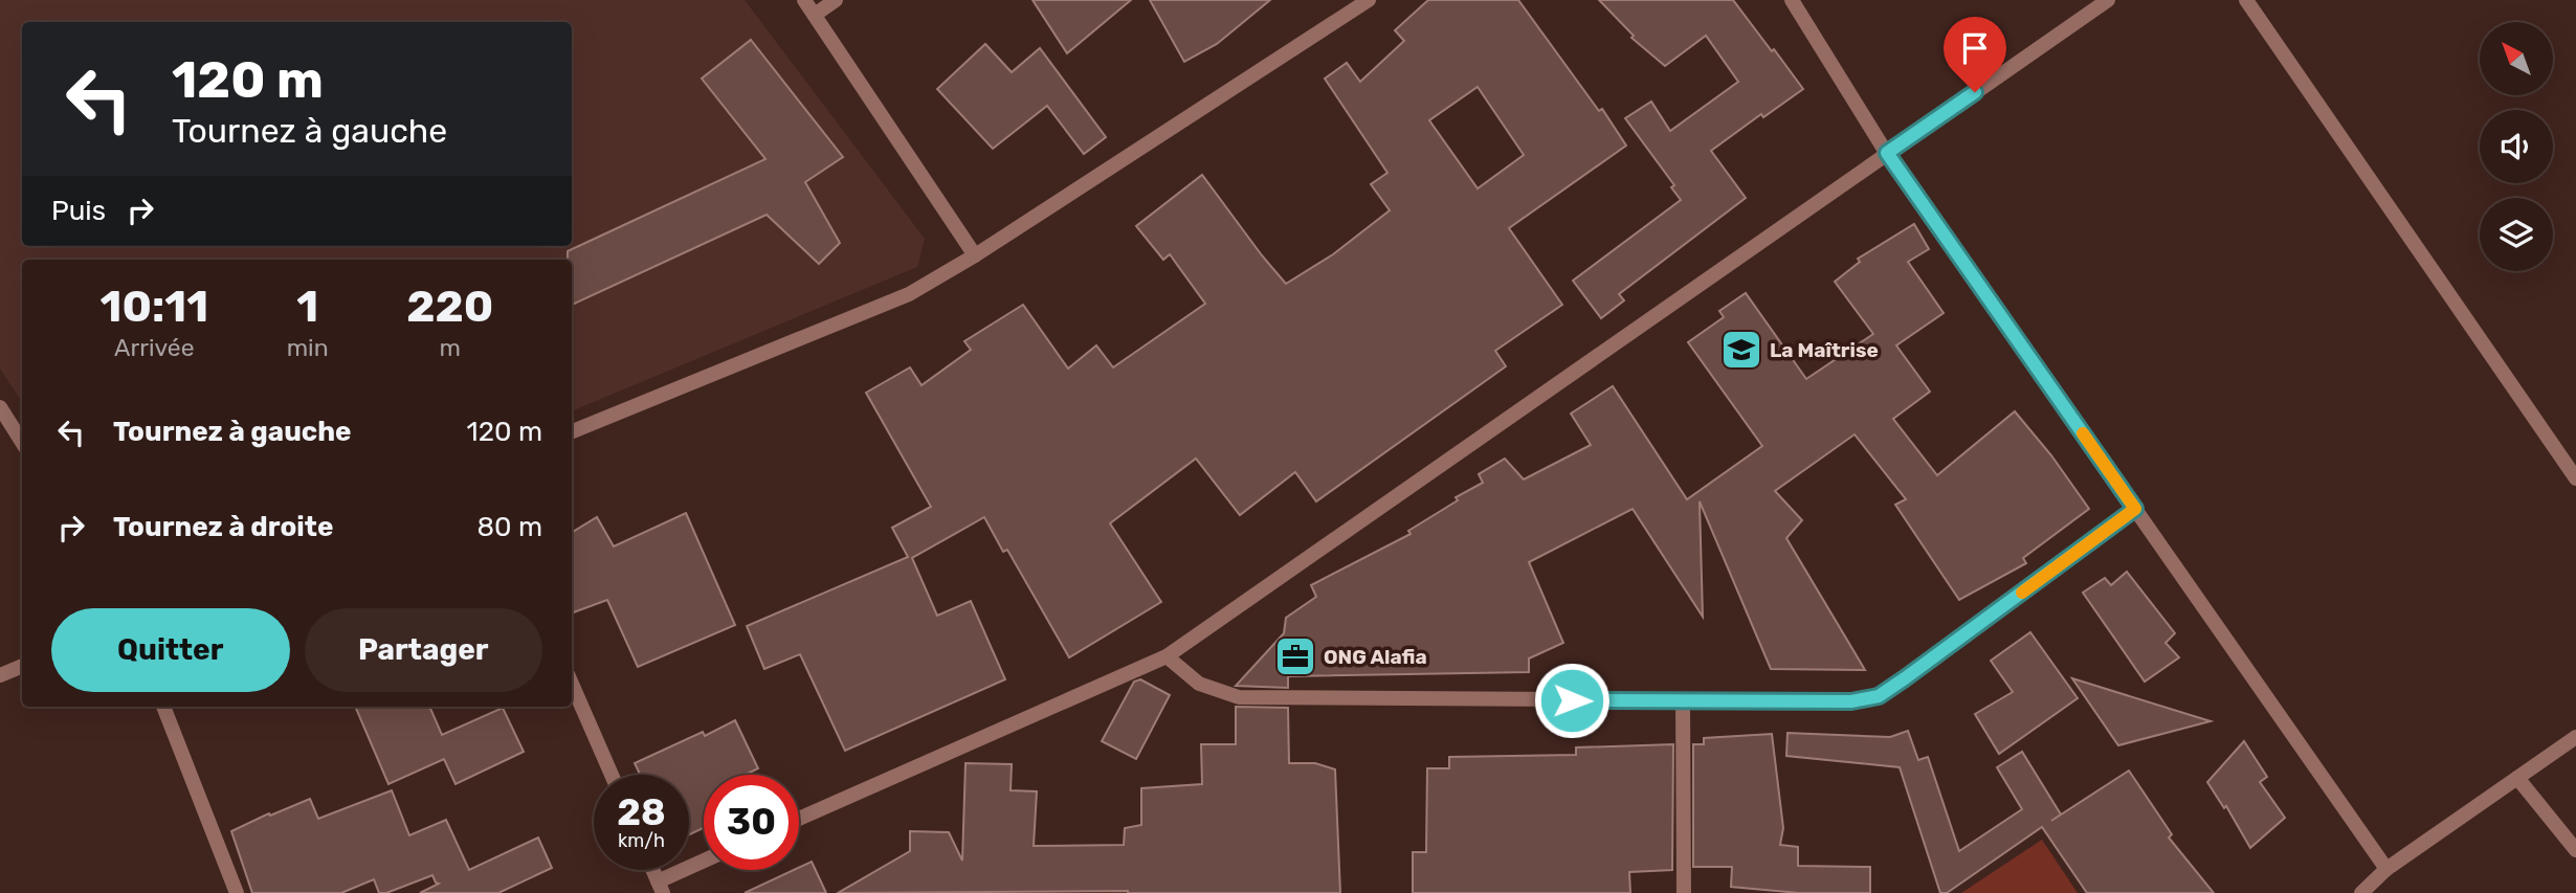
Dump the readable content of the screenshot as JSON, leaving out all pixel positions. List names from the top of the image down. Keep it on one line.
{"places":{"school or university":["La Maîtrise"],"office":["ONG Alafia"]},"north":"top left","page":{"turn":["120 m","Tournez à gauche"],"then":"Puis","eta":["10:11","Arrivée","1","min","220","m"],"list":[{"name":"Tournez à gauche","value":"120 m"},{"name":"Tournez à droite","value":"80 m"}],"buttons":["Quitter","Partager"],"speed":"28 km/h","limit":"30"}}
